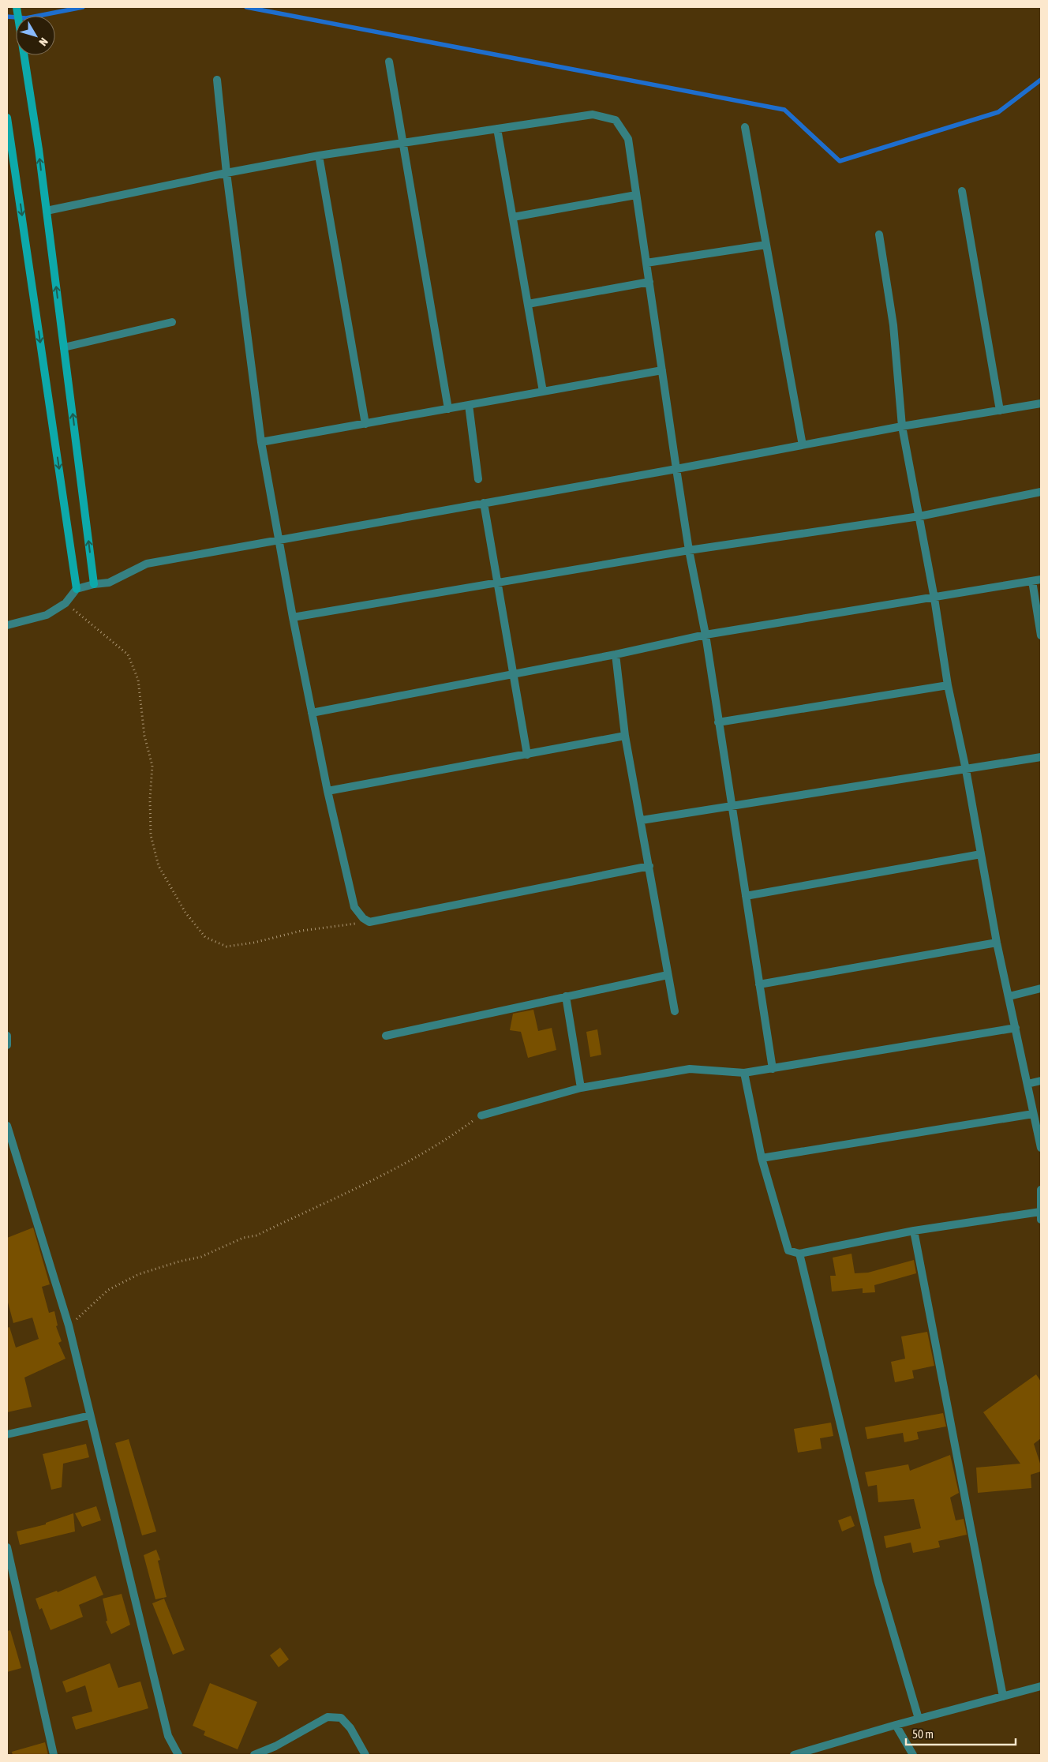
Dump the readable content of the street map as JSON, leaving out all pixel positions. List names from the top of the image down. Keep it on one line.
{"scale_bar":"50 m","north":"bottom right"}
